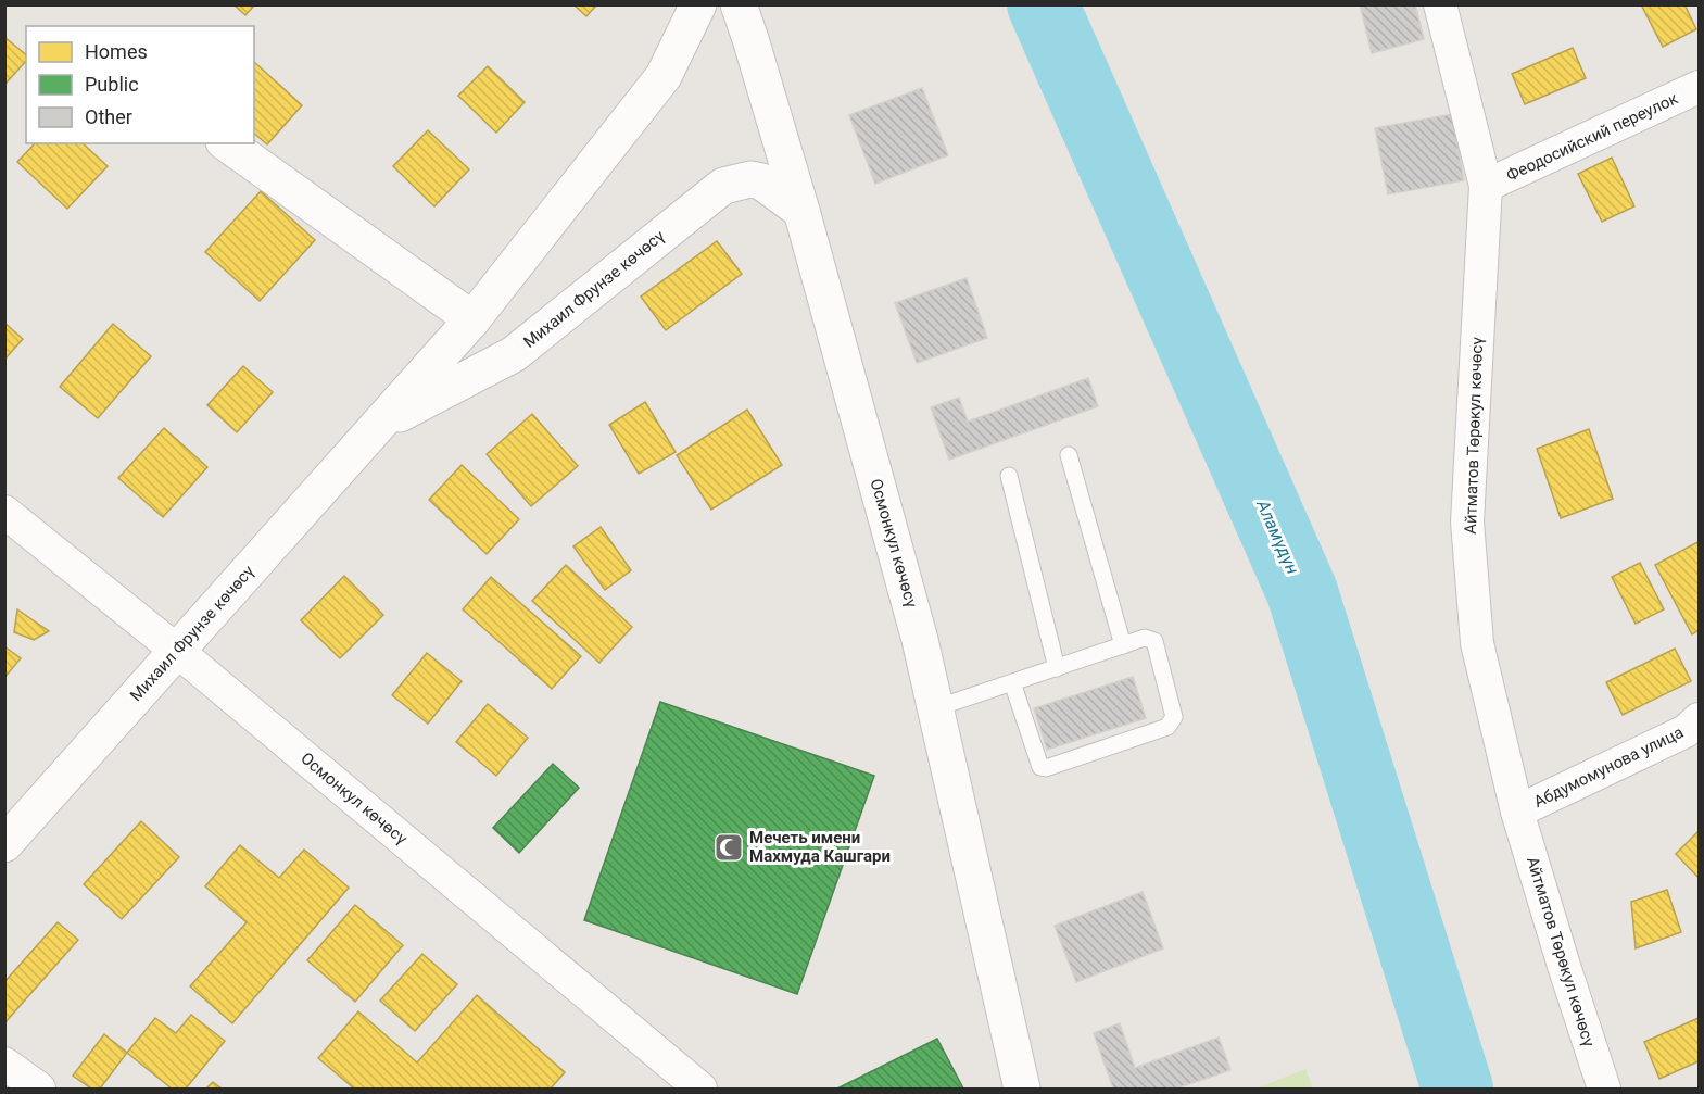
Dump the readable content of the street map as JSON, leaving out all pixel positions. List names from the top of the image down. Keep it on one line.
{"streets":{"main road":["Михаил Фрунзе көчөсү","Осмонкул көчөсү"],"street":["Феодосийский переулок","Айтматов Төрөкул көчөсү","Абдумомунова улица"]},"crossings":[["Феодосийский переулок","Айтматов Төрөкул көчөсү"],["Михаил Фрунзе көчөсү","Осмонкул көчөсү"],["Айтматов Төрөкул көчөсү","Абдумомунова улица"]],"water":["Аламүдүн"],"places":{"mosque":["Мечеть имени Махмуда Кашгари"]},"legend":["Homes","Public","Other"]}
